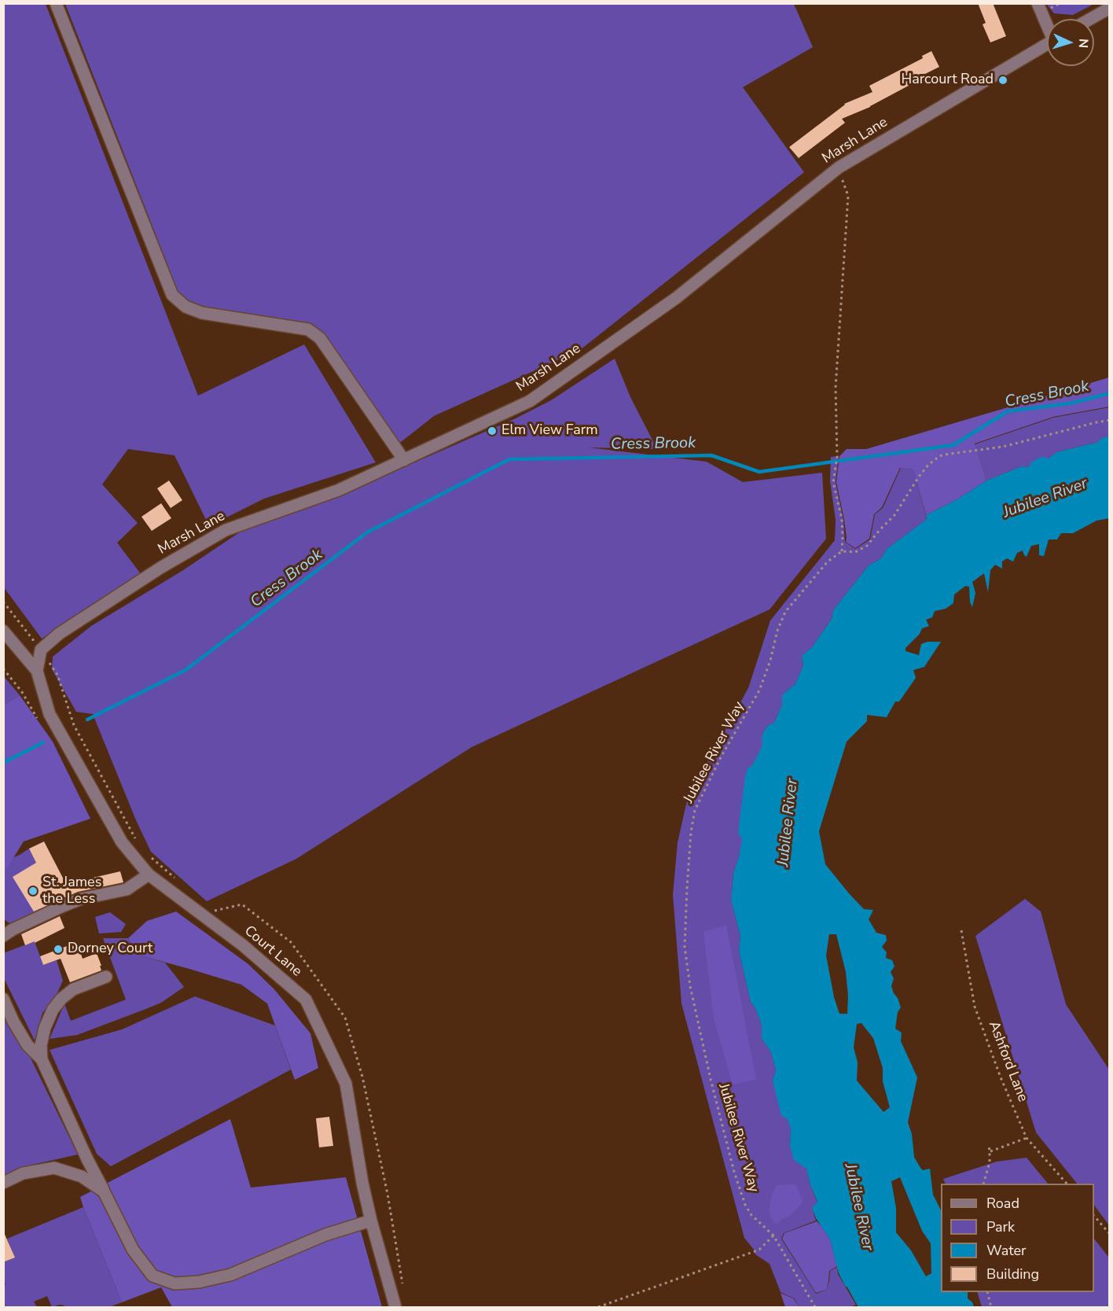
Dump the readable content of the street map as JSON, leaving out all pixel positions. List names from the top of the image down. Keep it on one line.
{"streets":{"street":["Marsh Lane","Court Lane"],"path":["Jubilee River Way","Ashford Lane"]},"crossings":[["Marsh Lane","Court Lane"]],"water":["Cress Brook","Jubilee River"],"places":["Harcourt Road","Elm View Farm","St. James the Less","Dorney Court"],"legend":["Road","Park","Water","Building"],"north":"right"}
